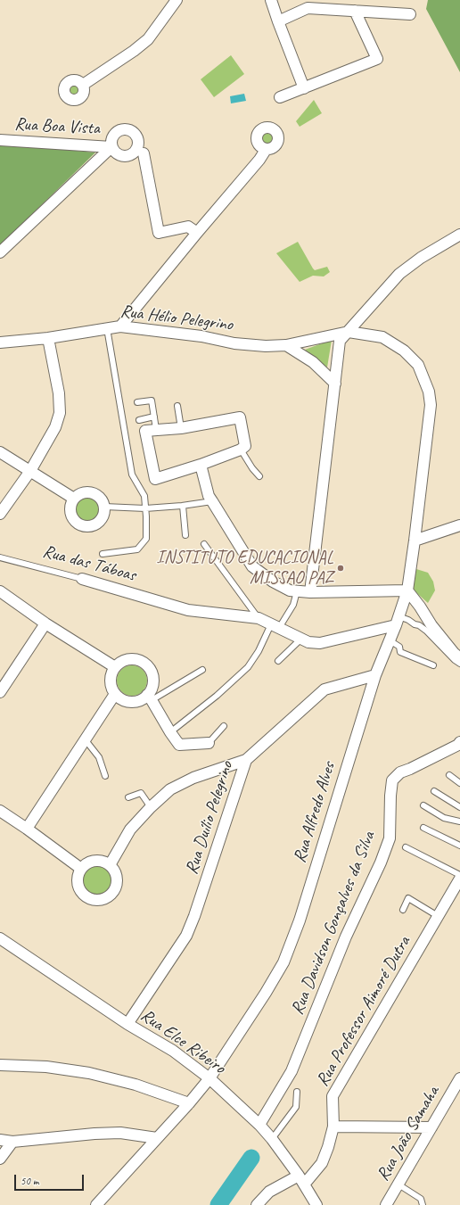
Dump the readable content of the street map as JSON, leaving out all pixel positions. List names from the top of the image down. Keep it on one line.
{"streets":{"street":["Rua Boa Vista","Rua Hélio Pelegrino","Rua das Táboas","Rua Alfredo Alves","Rua Duílio Pelegrino","Rua Davidson Gonçalves da Silva","Rua Professor Aimoré Dutra","Rua Elce Ribeiro","Rua João Samaha"]},"crossings":[["Rua Hélio Pelegrino","Rua Alfredo Alves"],["Rua das Táboas","Rua Alfredo Alves"],["Rua Alfredo Alves","Rua Duílio Pelegrino"],["Rua Alfredo Alves","Rua Elce Ribeiro"],["Rua Duílio Pelegrino","Rua Elce Ribeiro"],["Rua Davidson Gonçalves da Silva","Rua Elce Ribeiro"],["Rua Professor Aimoré Dutra","Rua Elce Ribeiro"]],"places":["INSTITUTO EDUCACIONAL MISSAO PAZ"],"scale_bar":"50 m"}
